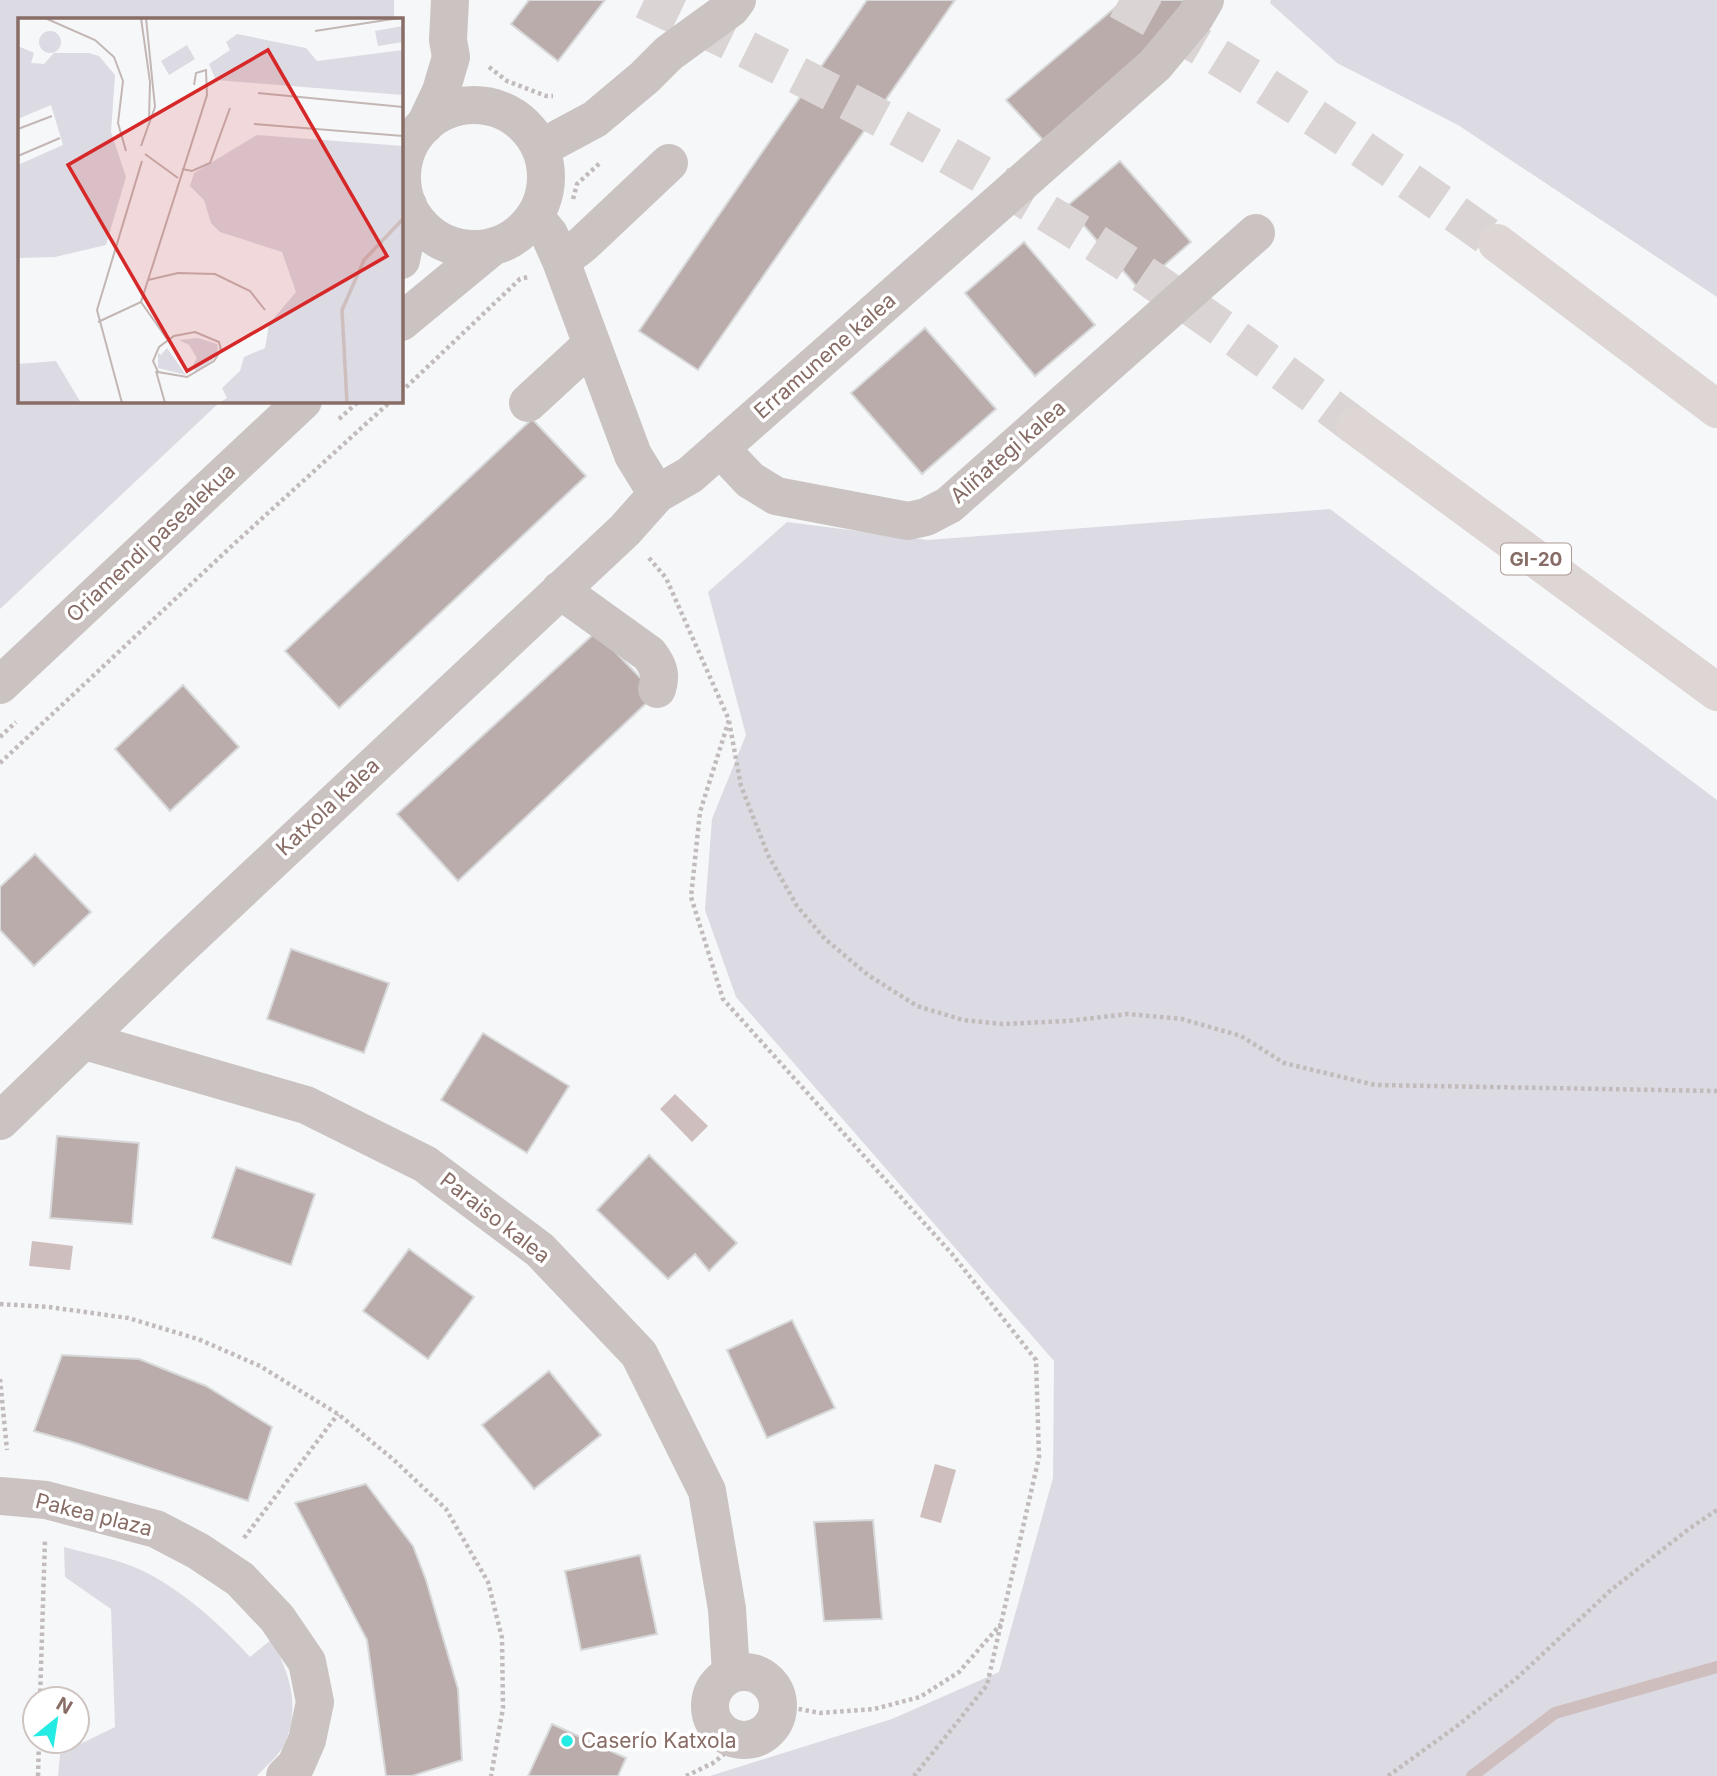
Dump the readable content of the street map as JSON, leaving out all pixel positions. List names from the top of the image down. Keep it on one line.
{"streets":{"highway":["GI-20"],"street":["Erramunene kalea","Aliñategi kalea","Oriamendi pasealekua","Katxola kalea","Paraiso kalea","Pakea plaza"]},"crossings":[["Erramunene kalea","Aliñategi kalea"],["Erramunene kalea","Katxola kalea"],["Katxola kalea","Paraiso kalea"]],"places":["Caserío Katxola"],"north":"top right"}
